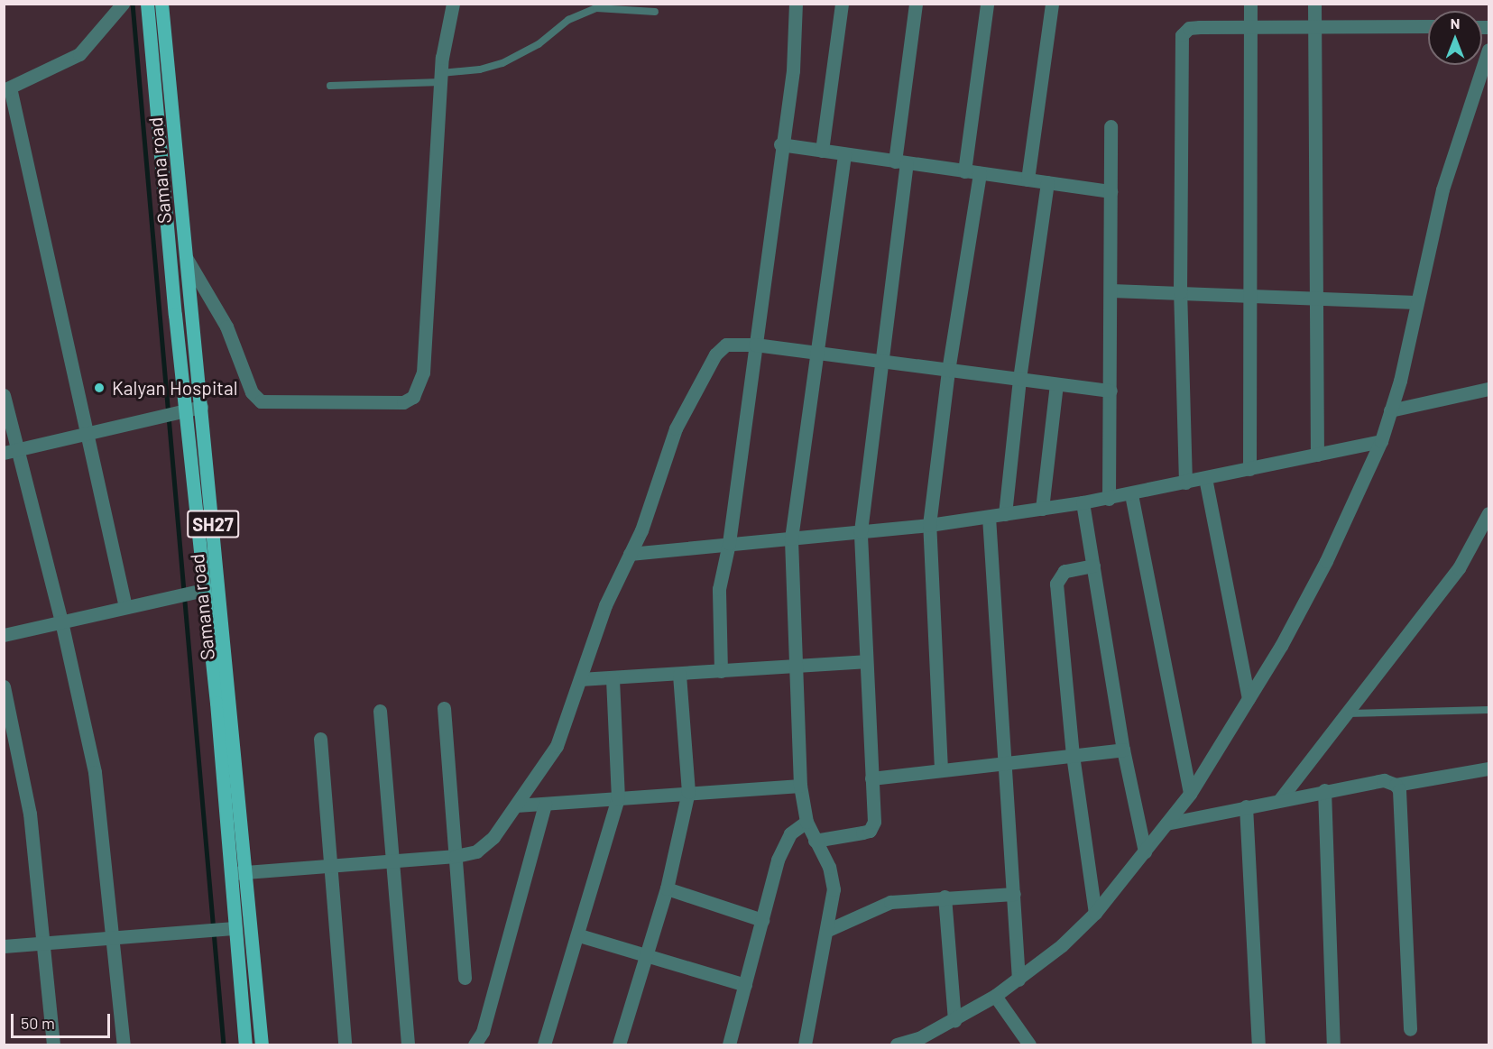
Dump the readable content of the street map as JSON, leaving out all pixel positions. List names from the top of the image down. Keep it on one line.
{"streets":{"main road":["Samana road","SH27"]},"places":["Kalyan Hospital"],"scale_bar":"50 m","north":"top"}
